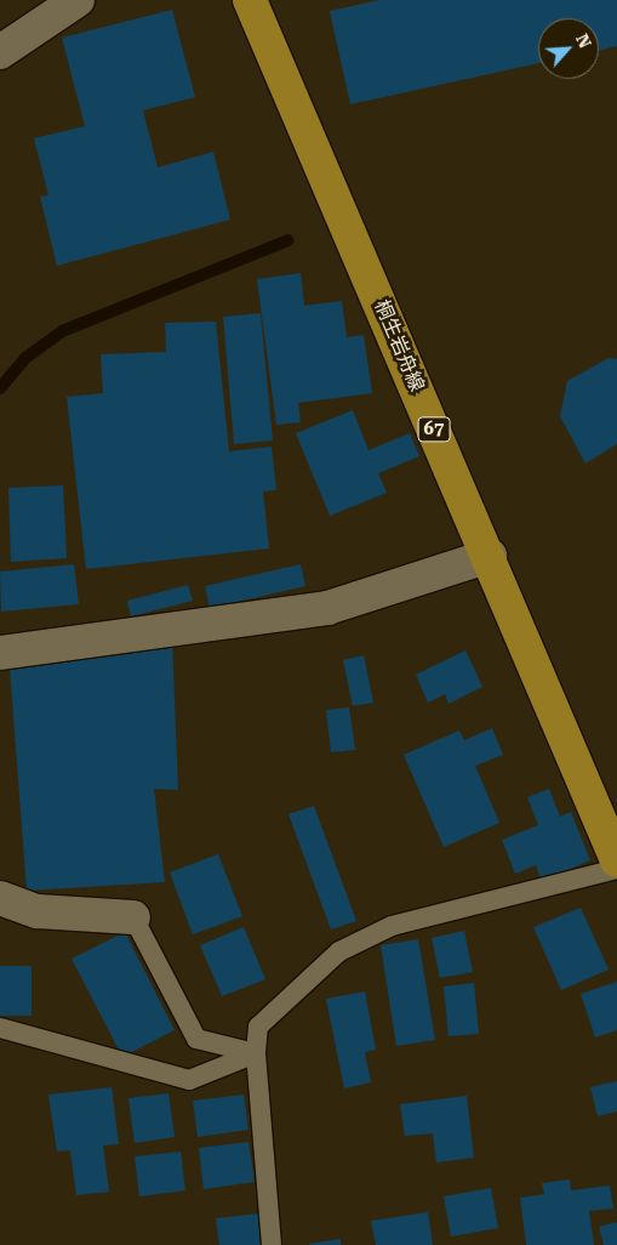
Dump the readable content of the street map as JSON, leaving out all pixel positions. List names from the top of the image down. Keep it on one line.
{"streets":{"main road":["桐生岩舟線","67"]},"north":"top right"}
